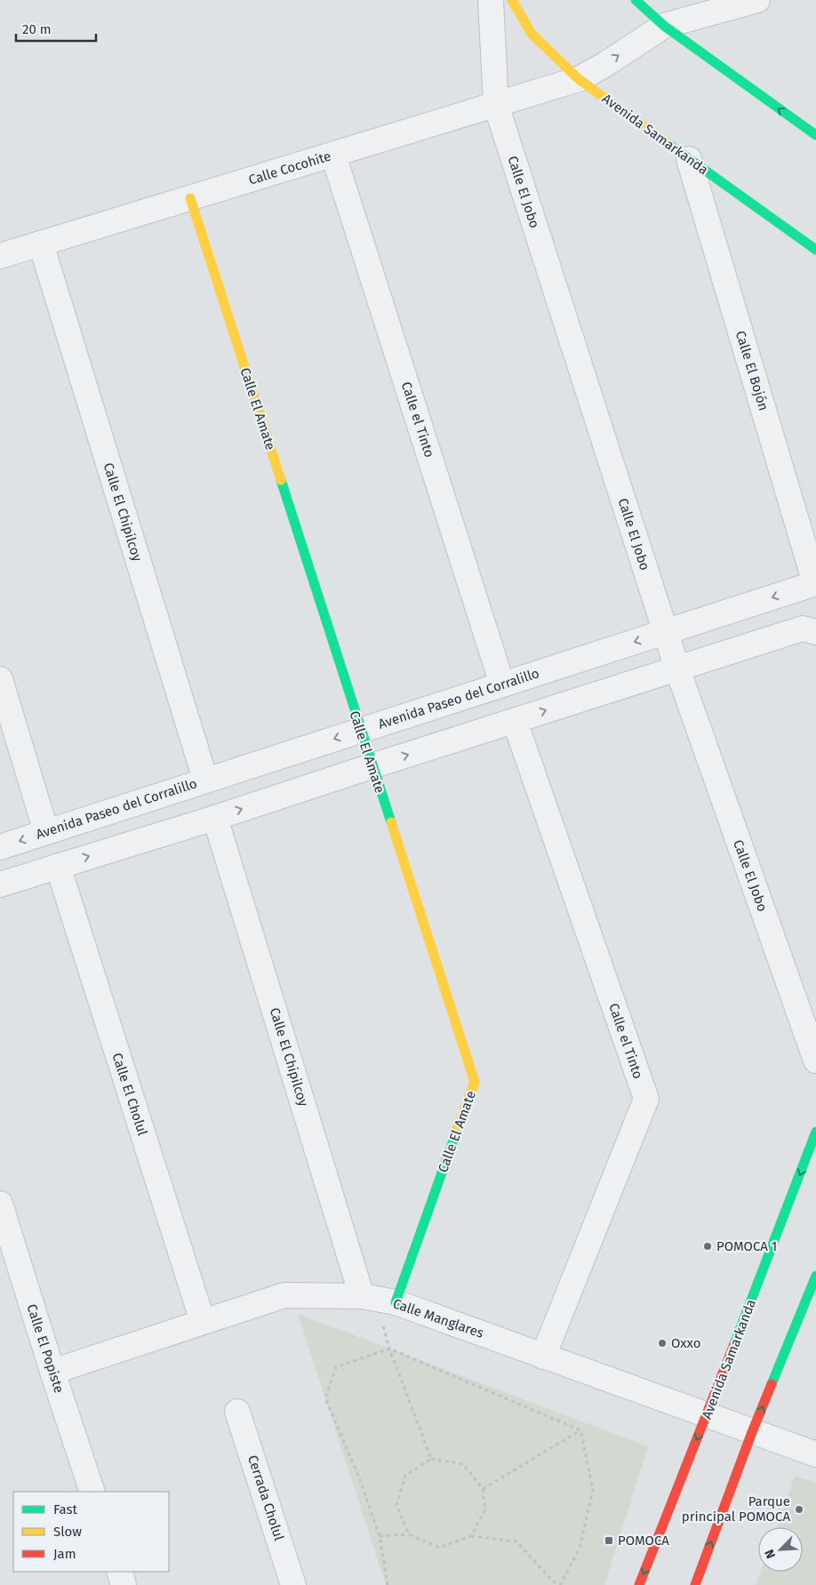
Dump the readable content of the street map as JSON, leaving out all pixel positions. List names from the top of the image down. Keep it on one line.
{"streets":{"street":["Avenida Samarkanda","Calle Cocohite","Calle El Jobo","Calle El Bojón","Calle El Amate","Calle el Tinto","Calle El Chipilcoy","Avenida Paseo del Corralillo","Calle El Cholul","Calle Manglares","Calle El Popiste","Cerrada Cholul"]},"crossings":[["Avenida Samarkanda","Calle Cocohite"],["Avenida Samarkanda","Calle El Bojón"],["Avenida Samarkanda","Calle Manglares"],["Calle Cocohite","Calle El Jobo"],["Calle Cocohite","Calle El Amate"],["Calle Cocohite","Calle el Tinto"],["Calle Cocohite","Calle El Chipilcoy"],["Calle El Jobo","Avenida Paseo del Corralillo"],["Calle El Bojón","Avenida Paseo del Corralillo"],["Calle El Amate","Avenida Paseo del Corralillo"],["Calle El Amate","Calle Manglares"],["Calle el Tinto","Avenida Paseo del Corralillo"],["Calle el Tinto","Calle Manglares"],["Calle El Chipilcoy","Avenida Paseo del Corralillo"],["Calle El Chipilcoy","Calle Manglares"],["Calle El Cholul","Calle Manglares"],["Calle Manglares","Calle El Popiste"]],"places":{"other":["POMOCA 1","Oxxo","Parque principal POMOCA"],"transit":["POMOCA"]},"legend":["Fast","Slow","Jam"],"scale_bar":"20 m","north":"bottom left"}
